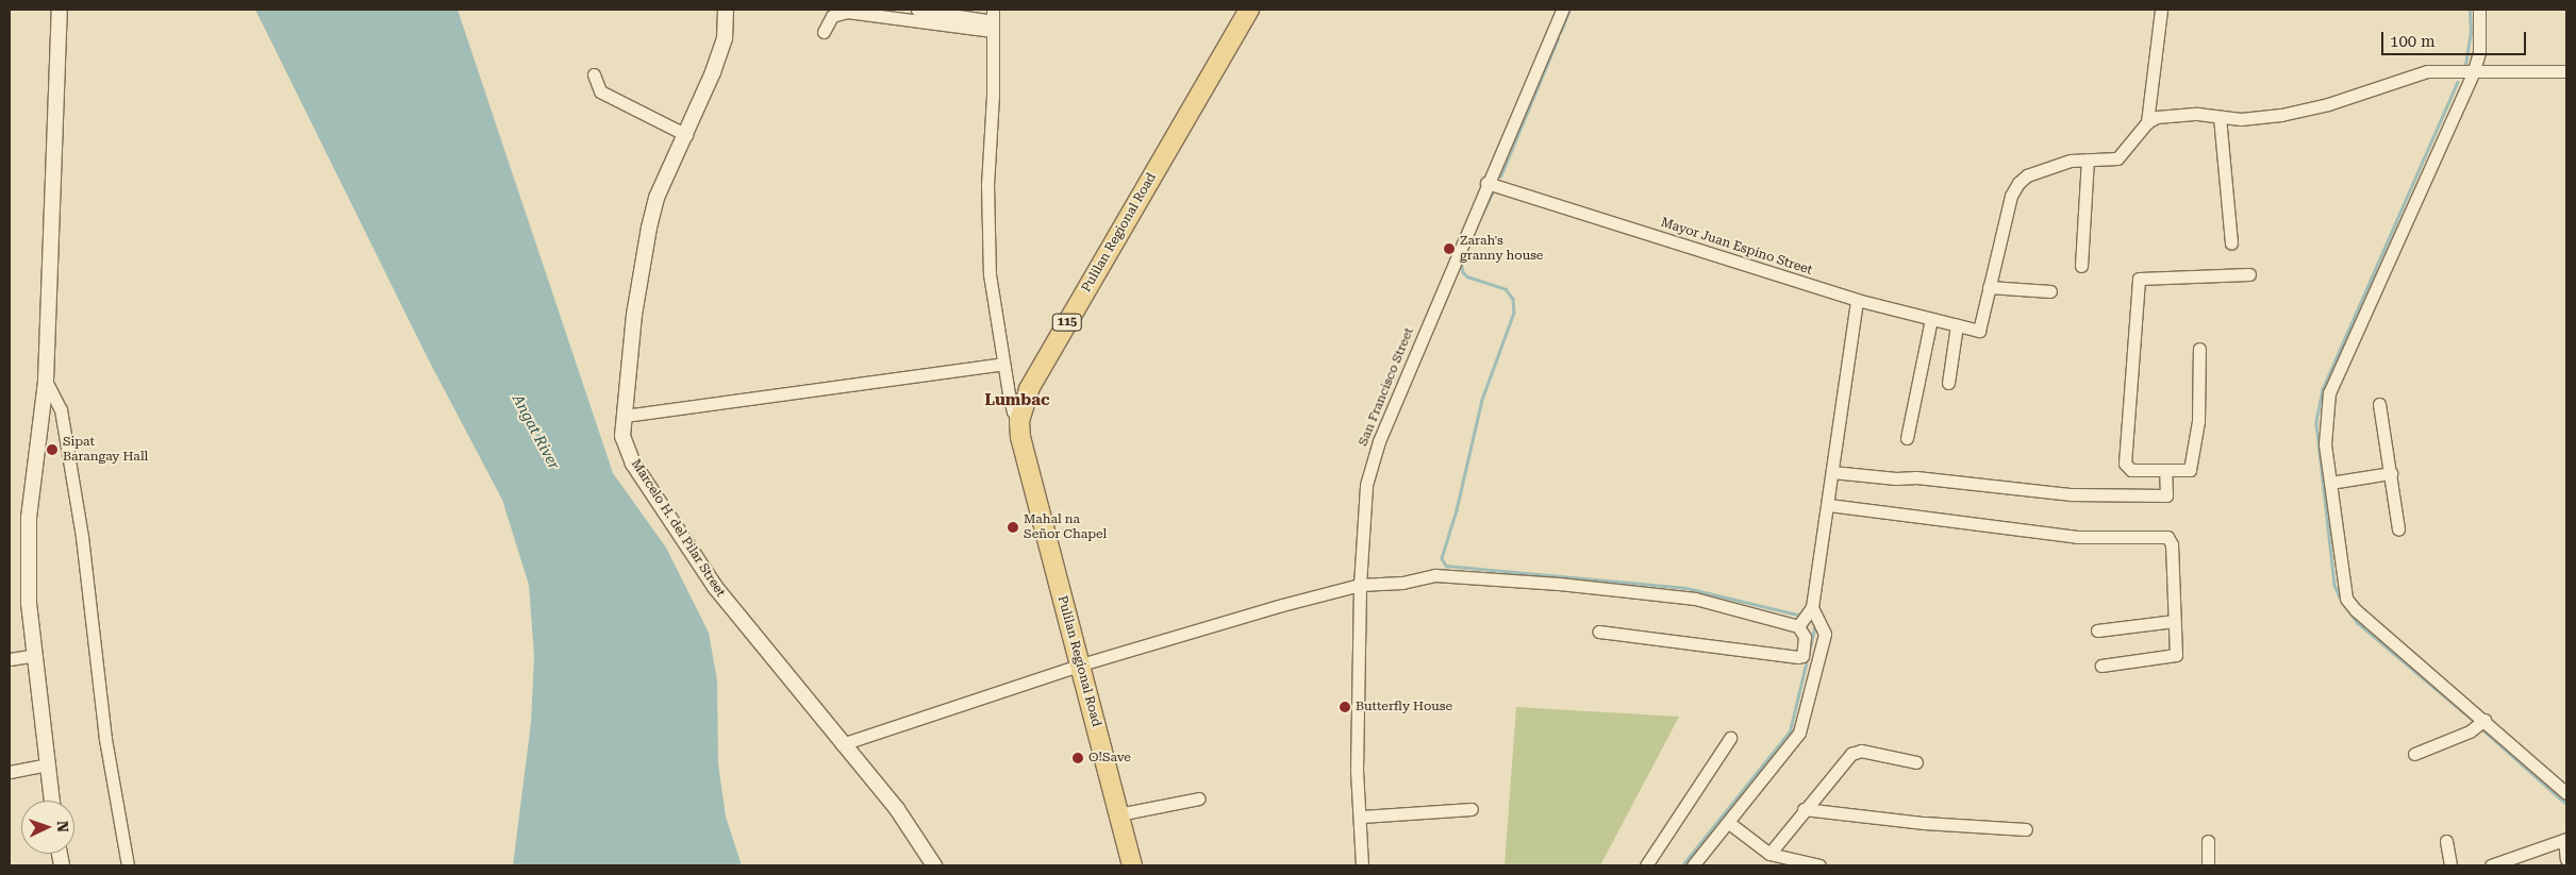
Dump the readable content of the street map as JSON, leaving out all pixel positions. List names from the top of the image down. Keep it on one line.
{"streets":{"main road":["Pulilan Regional Road","115"],"street":["Mayor Juan Espino Street","San Francisco Street","Marcelo H. del Pilar Street"]},"crossings":[["Mayor Juan Espino Street","San Francisco Street"]],"districts":["Lumbac"],"water":["Angat River"],"places":["Zarah's granny house","Sipat Barangay Hall","Mahal na Señor Chapel","Butterfly House","O!Save"],"scale_bar":"100 m","north":"right"}
